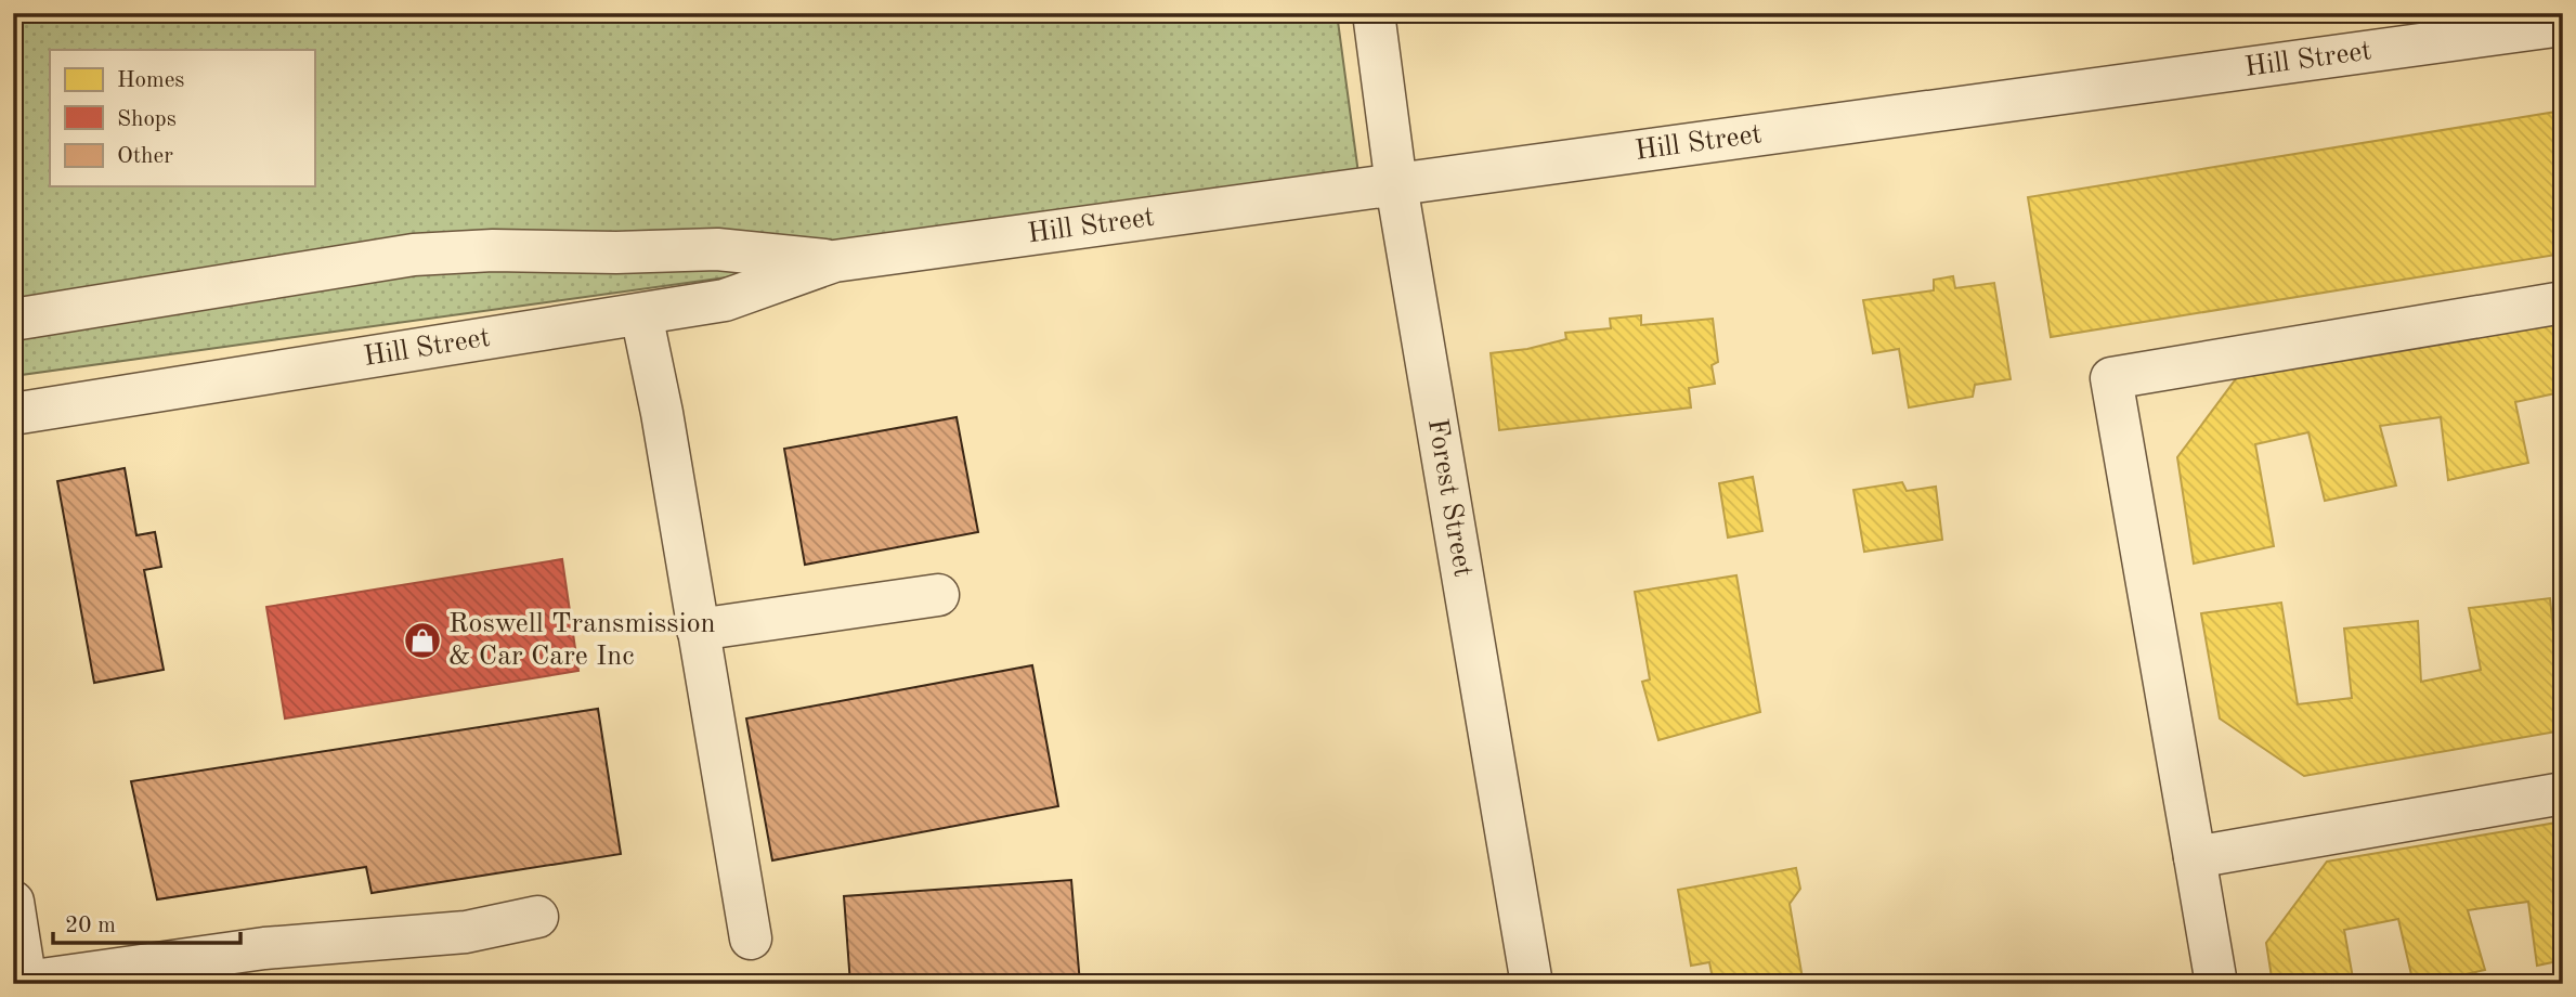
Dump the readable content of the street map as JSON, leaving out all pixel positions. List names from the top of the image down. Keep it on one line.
{"streets":{"street":["Hill Street","Forest Street"]},"crossings":[["Hill Street","Forest Street"]],"places":{"shop":["Roswell Transmission & Car Care Inc"]},"legend":["Homes","Shops","Other"],"scale_bar":"20 m"}
